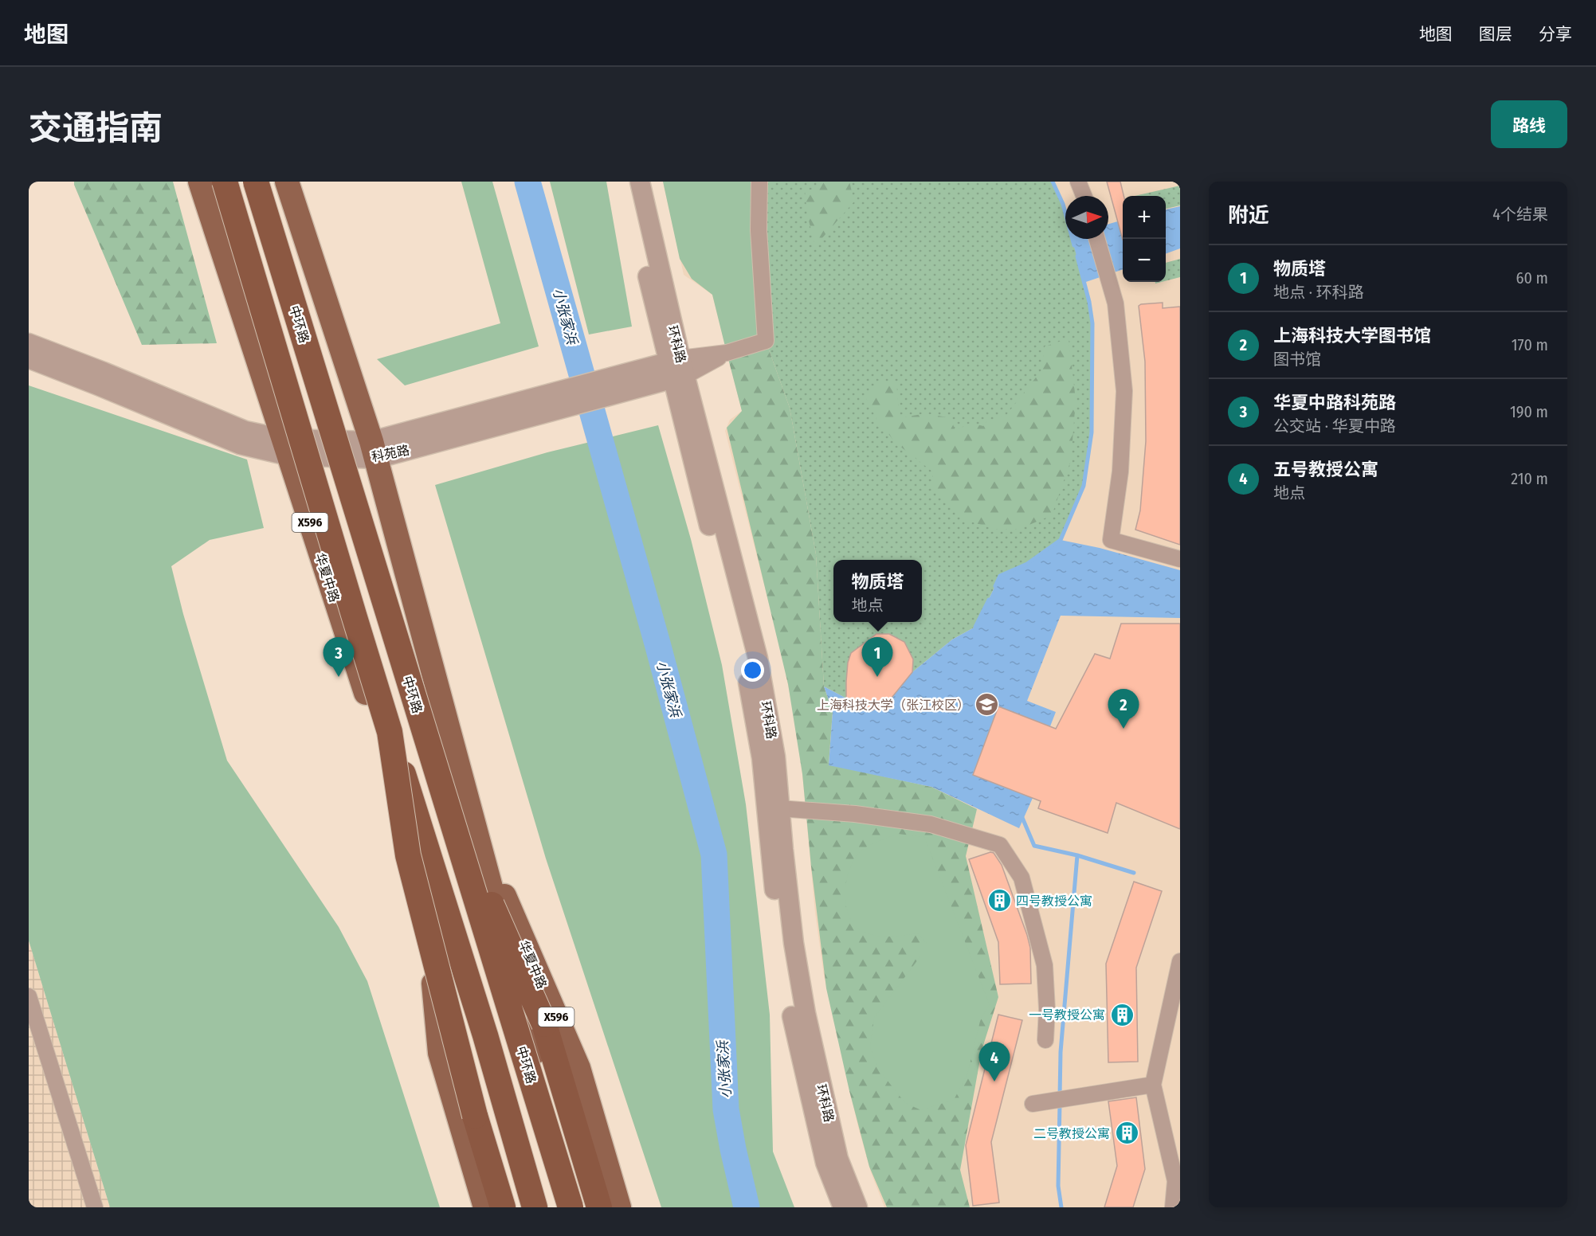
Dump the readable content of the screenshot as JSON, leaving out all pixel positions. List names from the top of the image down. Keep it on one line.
{"streets":{"highway":["中环路"],"main road":["X596","华夏中路"],"street":["环科路","科苑路"]},"crossings":[["环科路","科苑路"],["科苑路","华夏中路"]],"water":["小张家浜"],"places":{"school or university":["上海科技大学（张江校区）"],"building":["四号教授公寓","一号教授公寓","二号教授公寓"]},"north":"right","page":{"header":"地图","nav":["地图","图层","分享"],"title":"交通指南","buttons":"路线","heading":["附近","4个结果"],"map_buttons":["+","−"],"list":[{"mark":"1","name":"物质塔","note":"地点 · 环科路","value":"60 m"},{"mark":"2","name":"上海科技大学图书馆","note":"图书馆","value":"170 m"},{"mark":"3","name":"华夏中路科苑路","note":"公交站 · 华夏中路","value":"190 m"},{"mark":"4","name":"五号教授公寓","note":"地点","value":"210 m"}],"popup":["物质塔","地点"],"pins":["1","3","2","4"]}}
